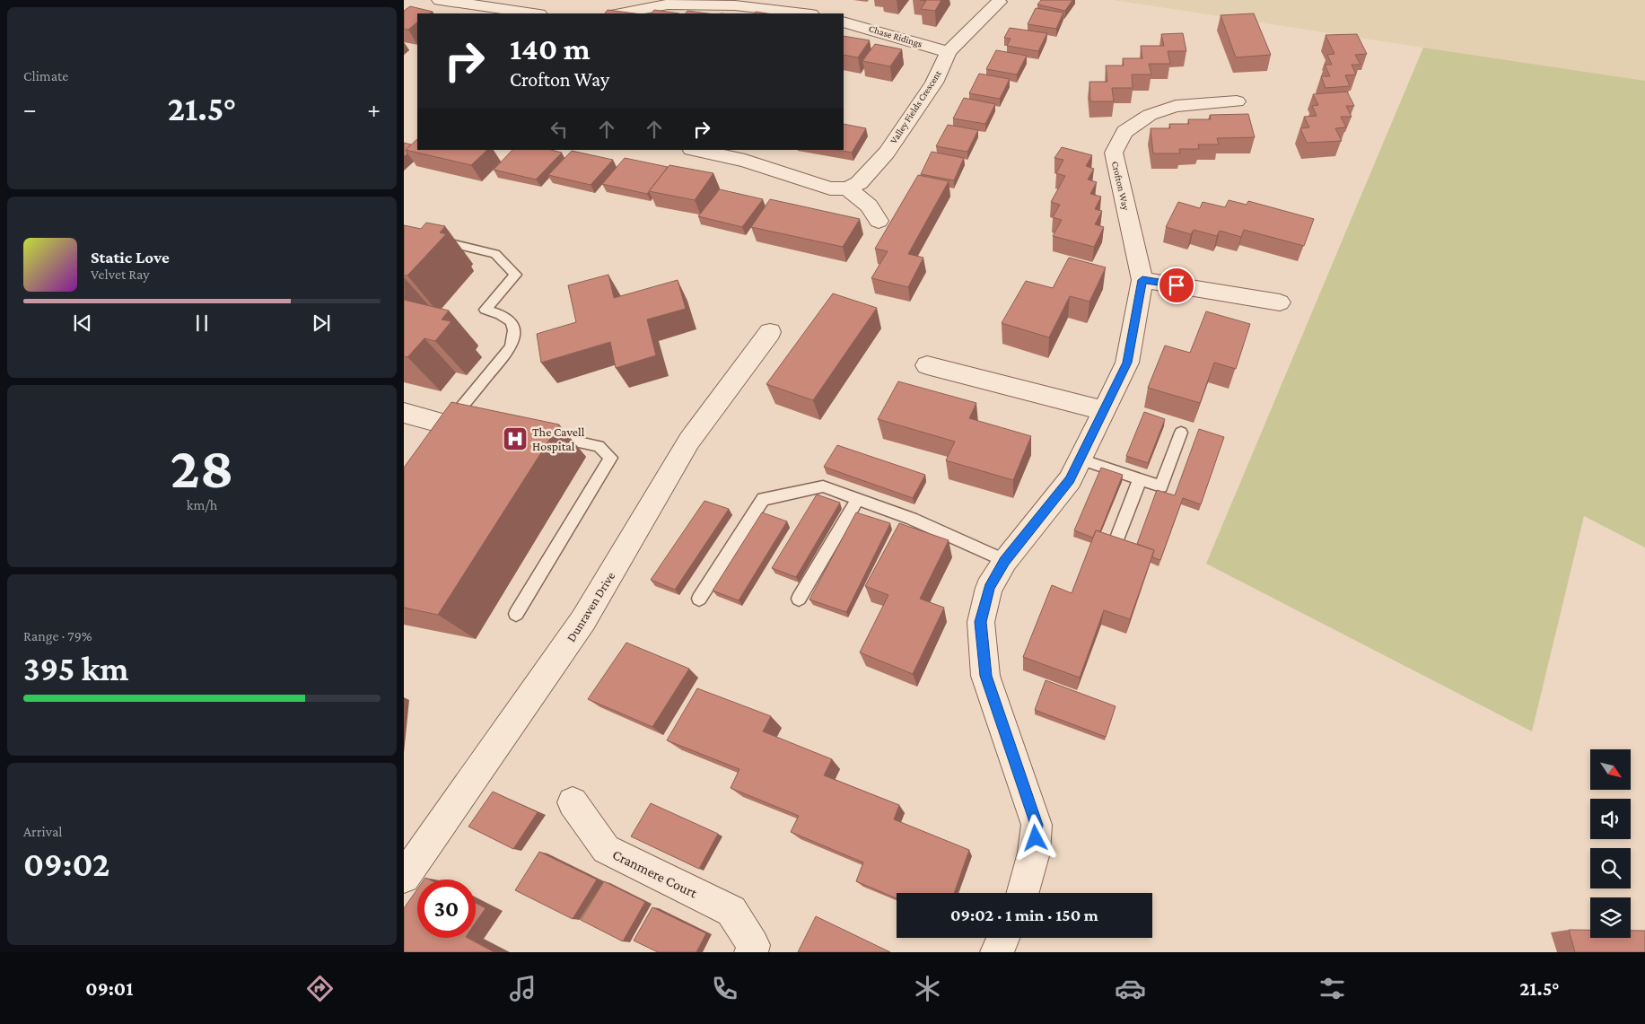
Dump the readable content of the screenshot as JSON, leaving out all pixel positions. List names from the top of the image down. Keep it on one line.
{"streets":{"street":["Chase Ridings","Valley Fields Crescent","Crofton Way","Dunraven Drive","Cranmere Court"]},"crossings":[["Chase Ridings","Valley Fields Crescent"]],"places":{"hospital":["The Cavell Hospital"]},"north":"bottom right","page":{"tile":["Climate",["28","km/h"],["Range · 79%","395 km"],["Arrival","09:02"]],"turn":["140 m","Crofton Way"],"heat":["−","21.5°","+"],"song":["Static Love","Velvet Ray"],"limit":"30","trip":"09:02 · 1 min · 150 m","tabs":["09:01","21.5°"]}}
